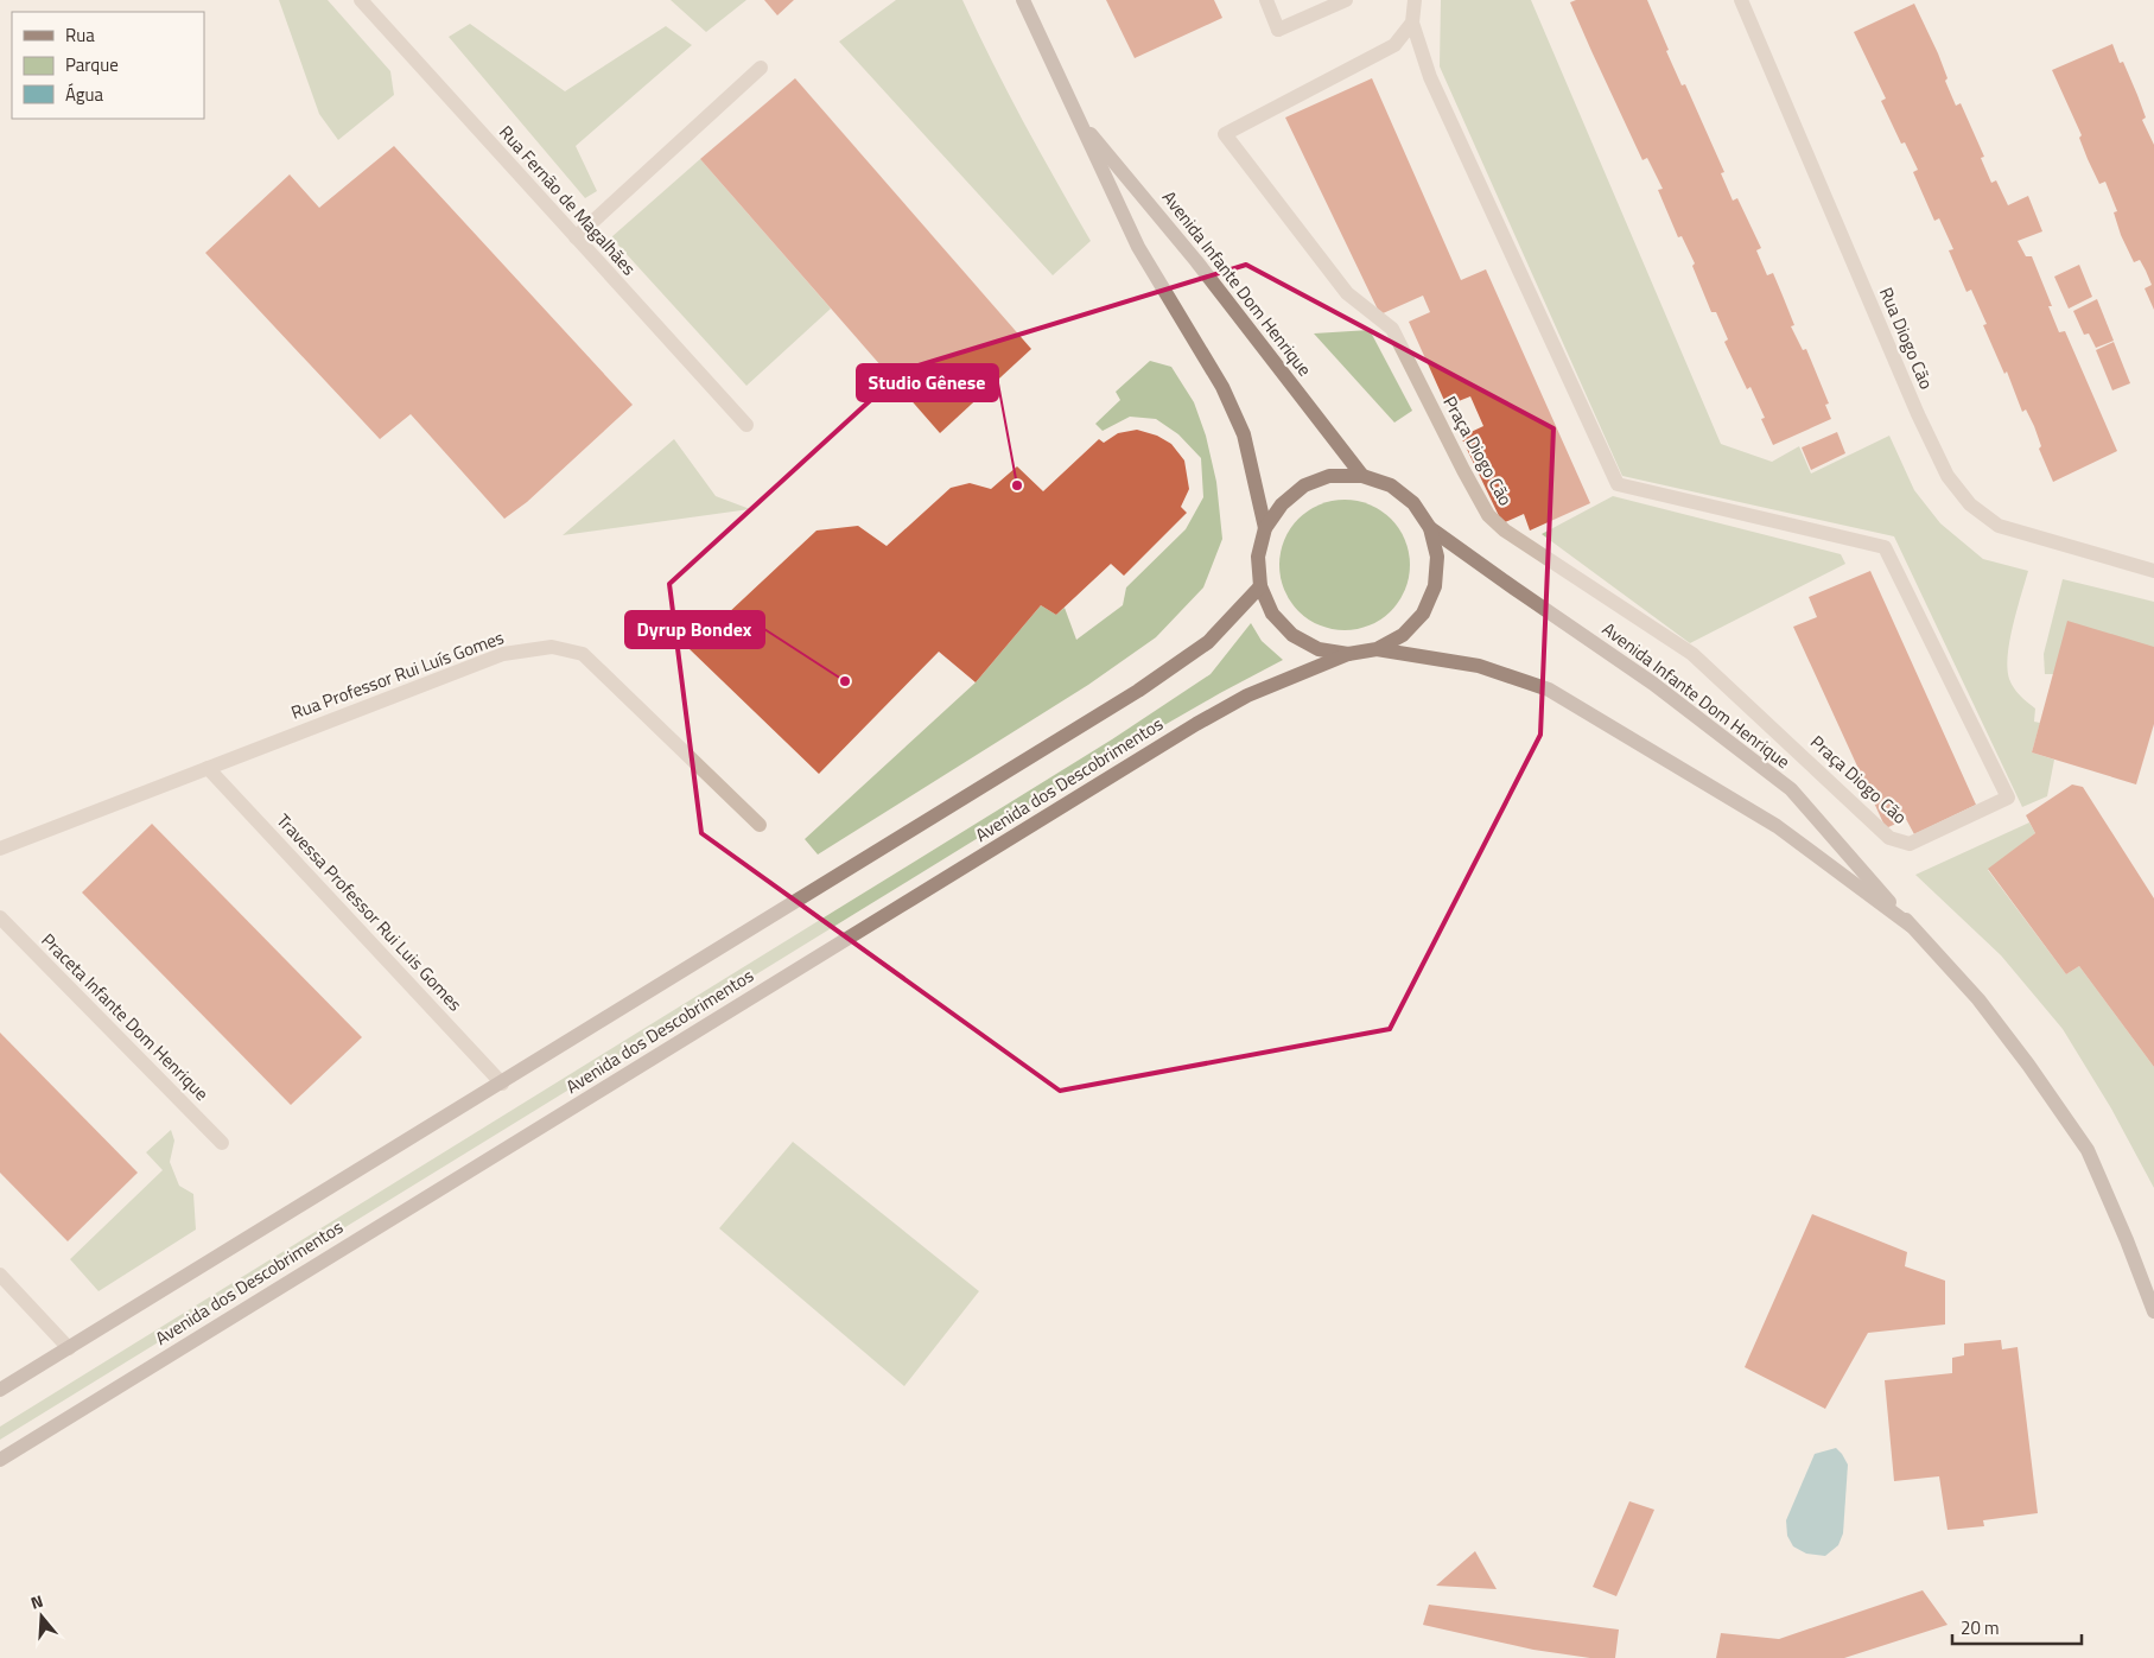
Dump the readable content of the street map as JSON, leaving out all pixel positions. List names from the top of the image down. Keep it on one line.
{"streets":{"main road":["Avenida Infante Dom Henrique","Avenida dos Descobrimentos"],"street":["Rua Fernão de Magalhães","Rua Diogo Cão","Praça Diogo Cão","Rua Professor Rui Luís Gomes","Travessa Professor Rui Luis Gomes","Praceta Infante Dom Henrique"]},"crossings":[["Avenida Infante Dom Henrique","Avenida dos Descobrimentos"],["Rua Professor Rui Luís Gomes","Travessa Professor Rui Luis Gomes"]],"places":["Studio Gênese","Dyrup Bondex"],"legend":["Rua","Parque","Água"],"scale_bar":"20 m","north":"top"}
